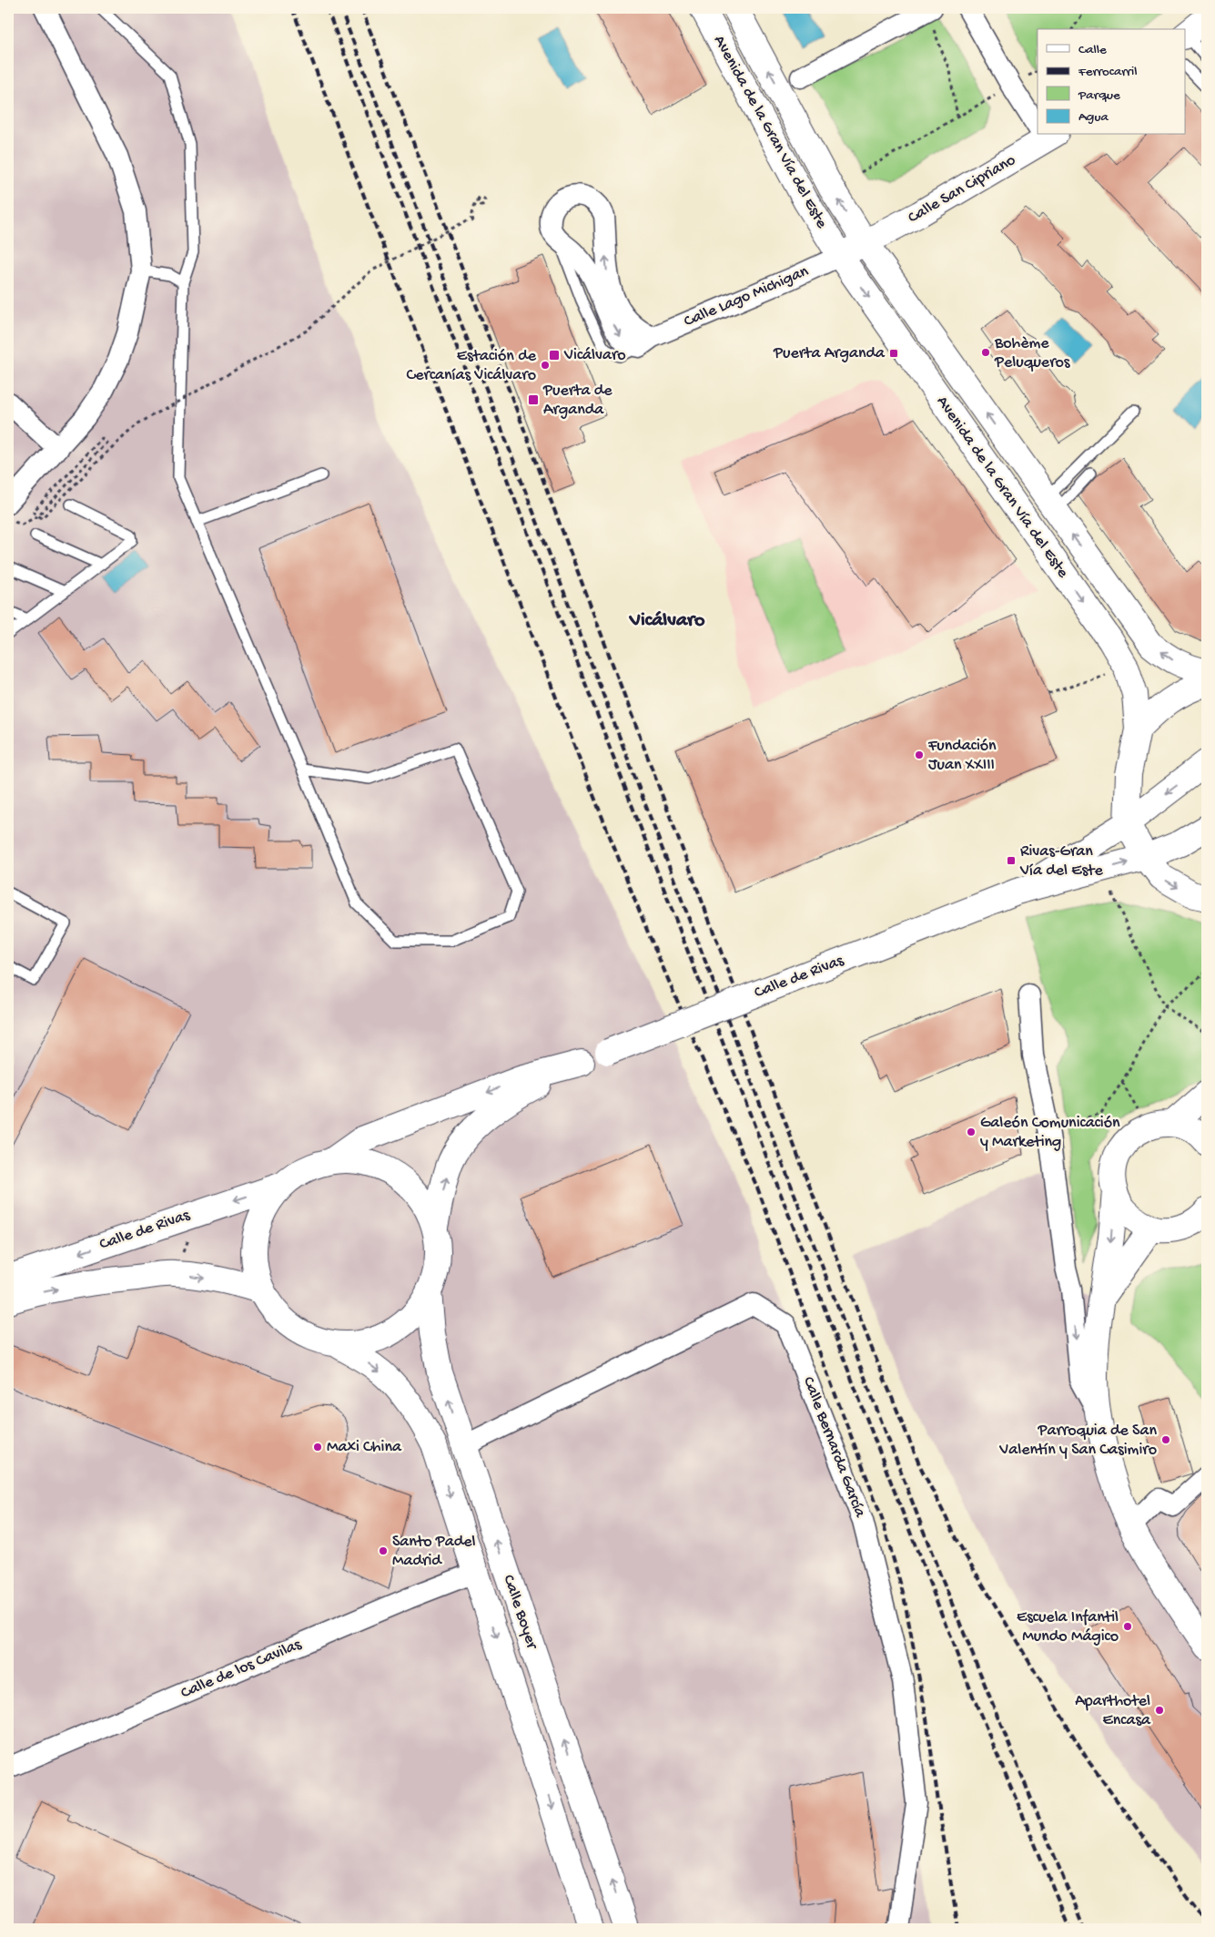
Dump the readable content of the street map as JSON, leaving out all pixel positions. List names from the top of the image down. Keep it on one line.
{"streets":{"main road":["Avenida de la Gran Vía del Este","Calle San Cipriano","Calle de Rivas","Calle Boyer"],"street":["Calle Lago Michigan","Calle Bernarda García","Calle de los Cavilas"]},"crossings":[["Avenida de la Gran Vía del Este","Calle San Cipriano"],["Avenida de la Gran Vía del Este","Calle Lago Michigan"],["Avenida de la Gran Vía del Este","Calle de Rivas"],["Calle Bernarda García","Calle Boyer"],["Calle Boyer","Calle de los Cavilas"]],"districts":["Vicálvaro"],"places":{"other":["Bohème Peluqueros","Estación de Cercanías Vicálvaro","Fundación Juan XXIII","Galeón Comunicación y Marketing","Parroquia de San Valentín y San Casimiro","Maxi China","Santo Padel Madrid","Escuela Infantil Mundo Mágico","Aparthotel Encasa"],"transit":["Puerta Arganda","Vicálvaro","Puerta de Arganda","Rivas-Gran Vía del Este"]},"legend":["Calle","Ferrocarril","Parque","Agua"]}
